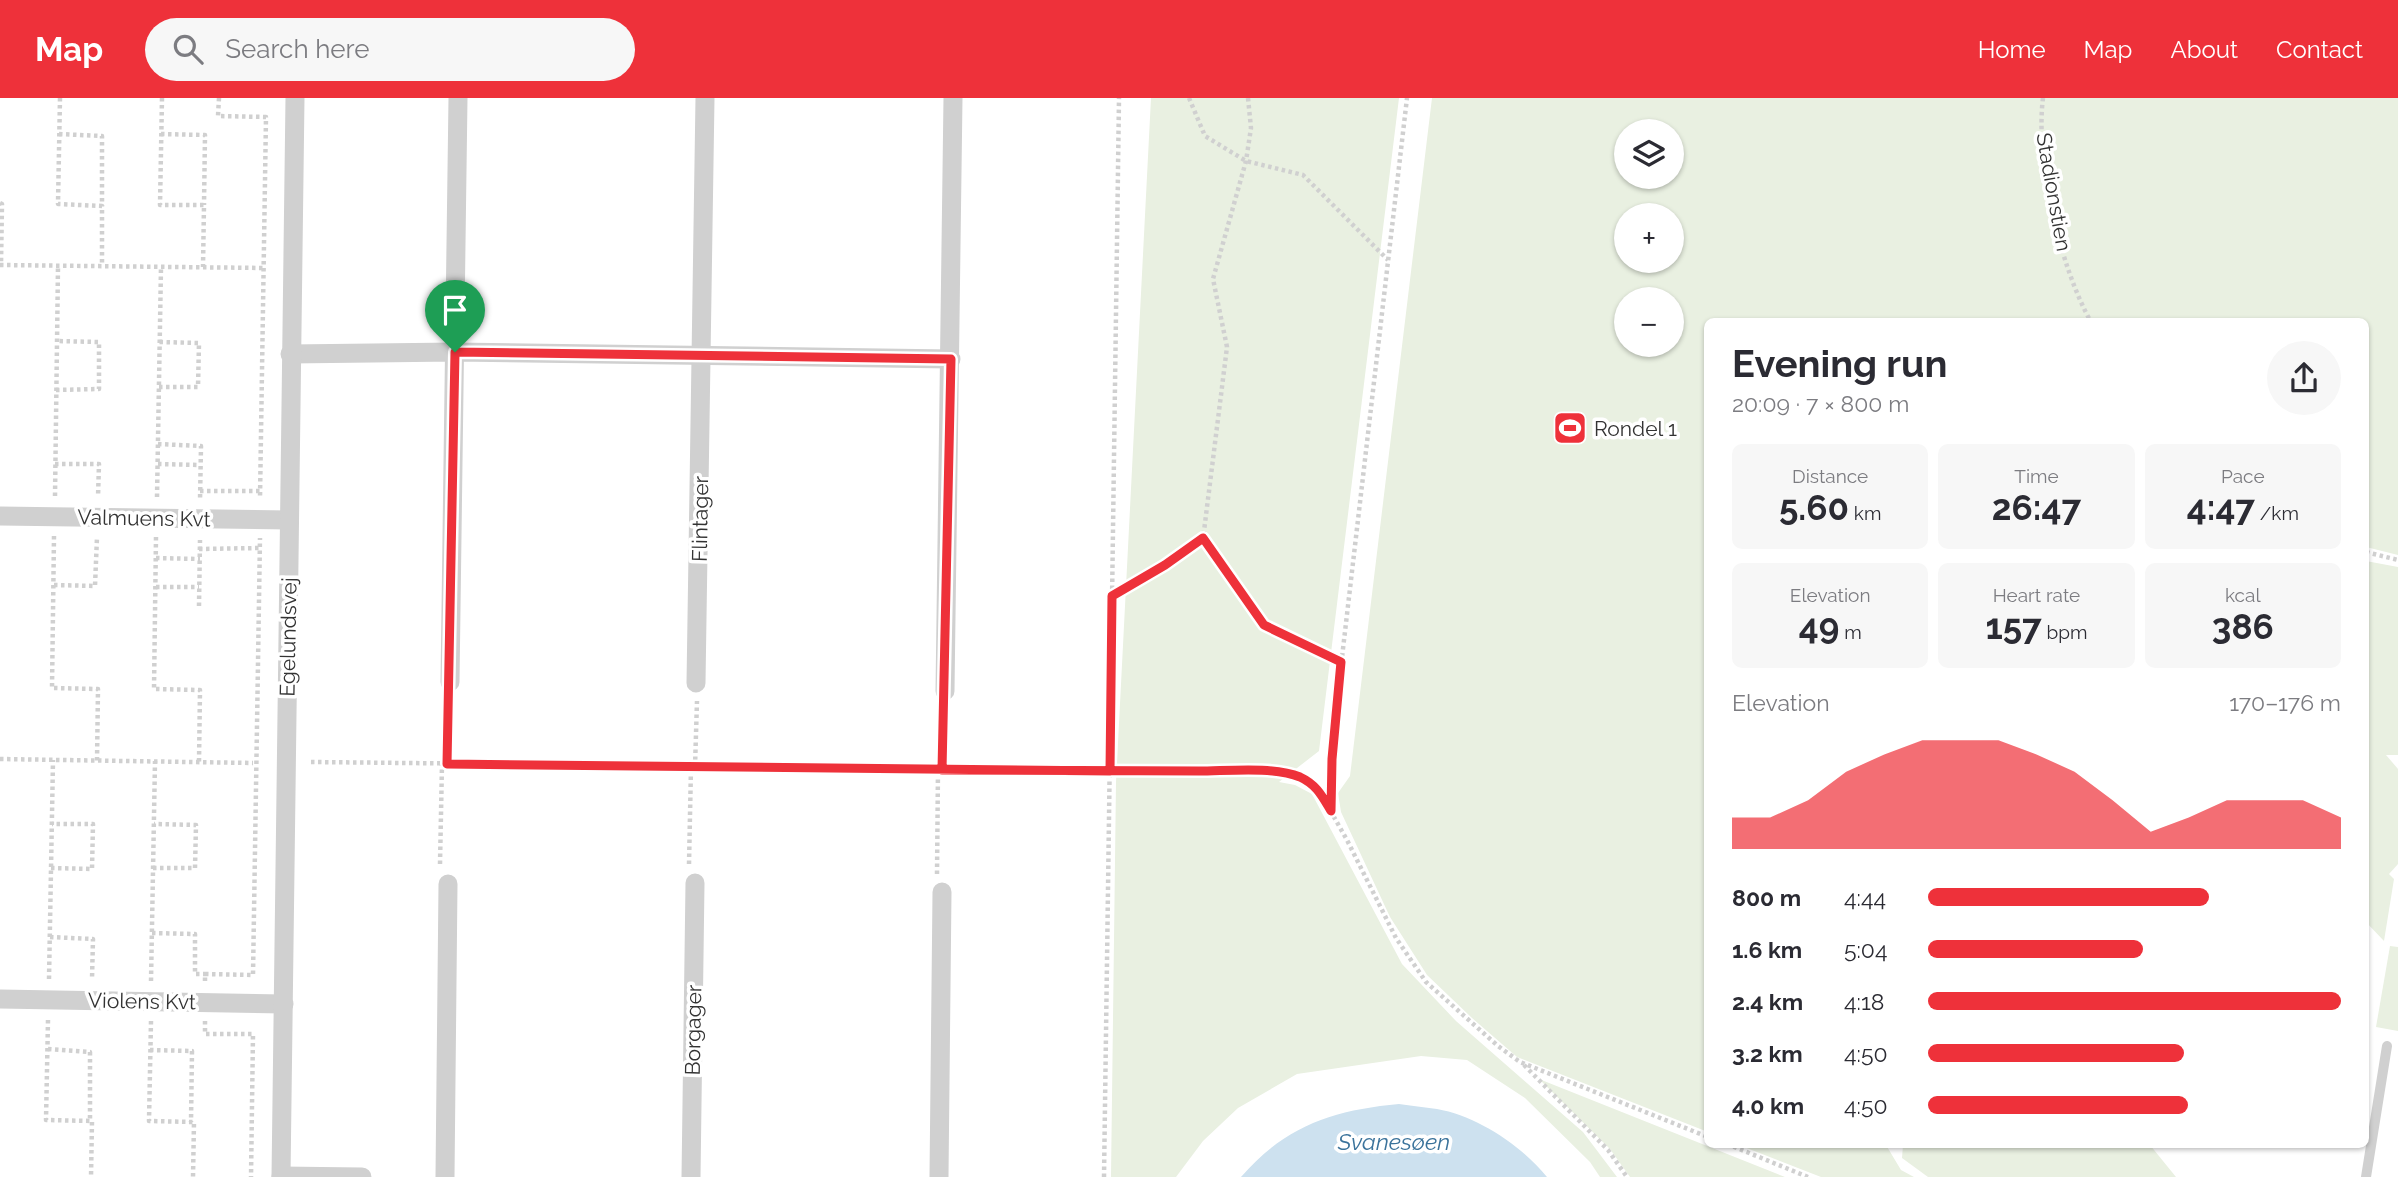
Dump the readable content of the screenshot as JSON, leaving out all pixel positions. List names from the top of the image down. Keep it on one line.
{"streets":{"street":["Valmuens Kvt","Flintager","Egelundsvej","Violens Kvt","Borgager"],"path":["Stadionstien"]},"crossings":[["Valmuens Kvt","Egelundsvej"],["Egelundsvej","Violens Kvt"]],"water":["Svanesøen"],"places":{"sports":["Rondel 1"]},"page":{"header":"Map","search":"Search here","nav":["Home","Map","About","Contact"],"map_buttons":["+","−"],"heading":["Evening run","20:09 · 7 × 800 m"],"stats":[["Distance","5.60 km"],["Time","26:47"],["Pace","4:47 /km"],["Elevation","49 m"],["Heart rate","157 bpm"],["kcal","386"]],"chart":["Elevation","170–176 m"],"list":[{"name":"800 m","note":"4:44"},{"name":"1.6 km","note":"5:04"},{"name":"2.4 km","note":"4:18"},{"name":"3.2 km","note":"4:50"},{"name":"4.0 km","note":"4:50"}]}}
